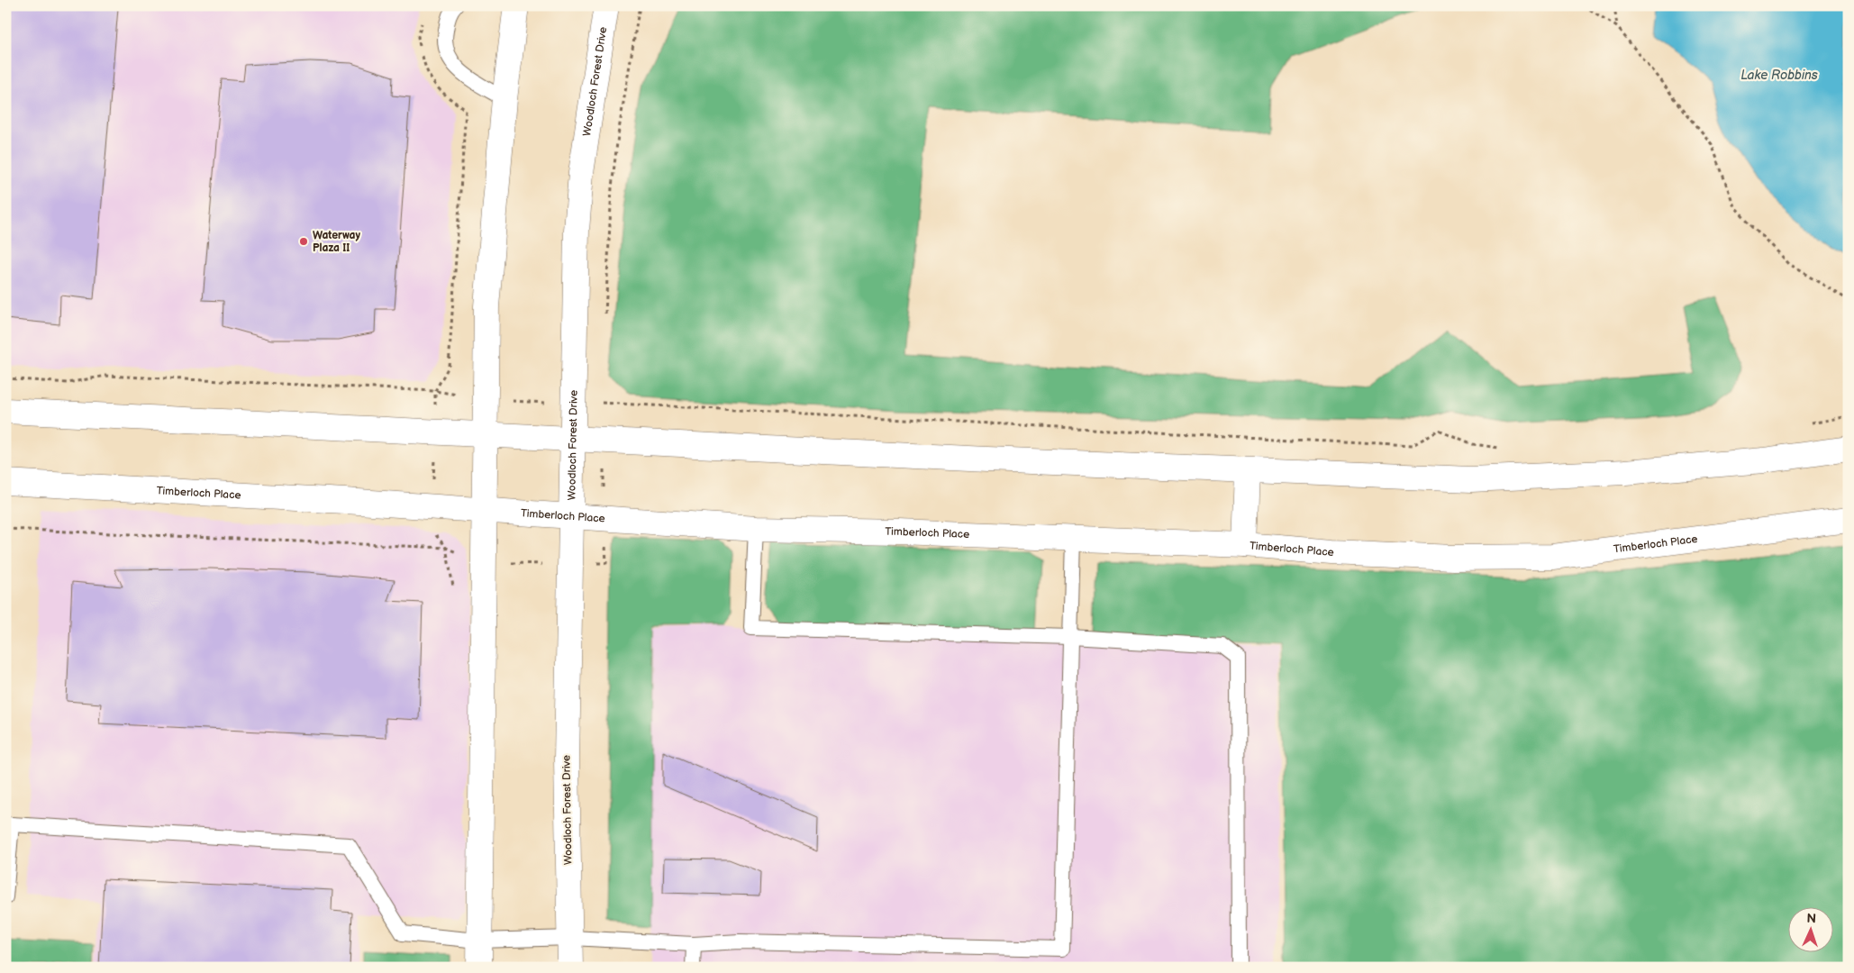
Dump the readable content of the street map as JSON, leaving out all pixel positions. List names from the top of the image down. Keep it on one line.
{"streets":{"street":["Woodloch Forest Drive","Timberloch Place"]},"crossings":[["Woodloch Forest Drive","Timberloch Place"]],"water":["Lake Robbins"],"places":["Waterway Plaza II"],"north":"top"}
